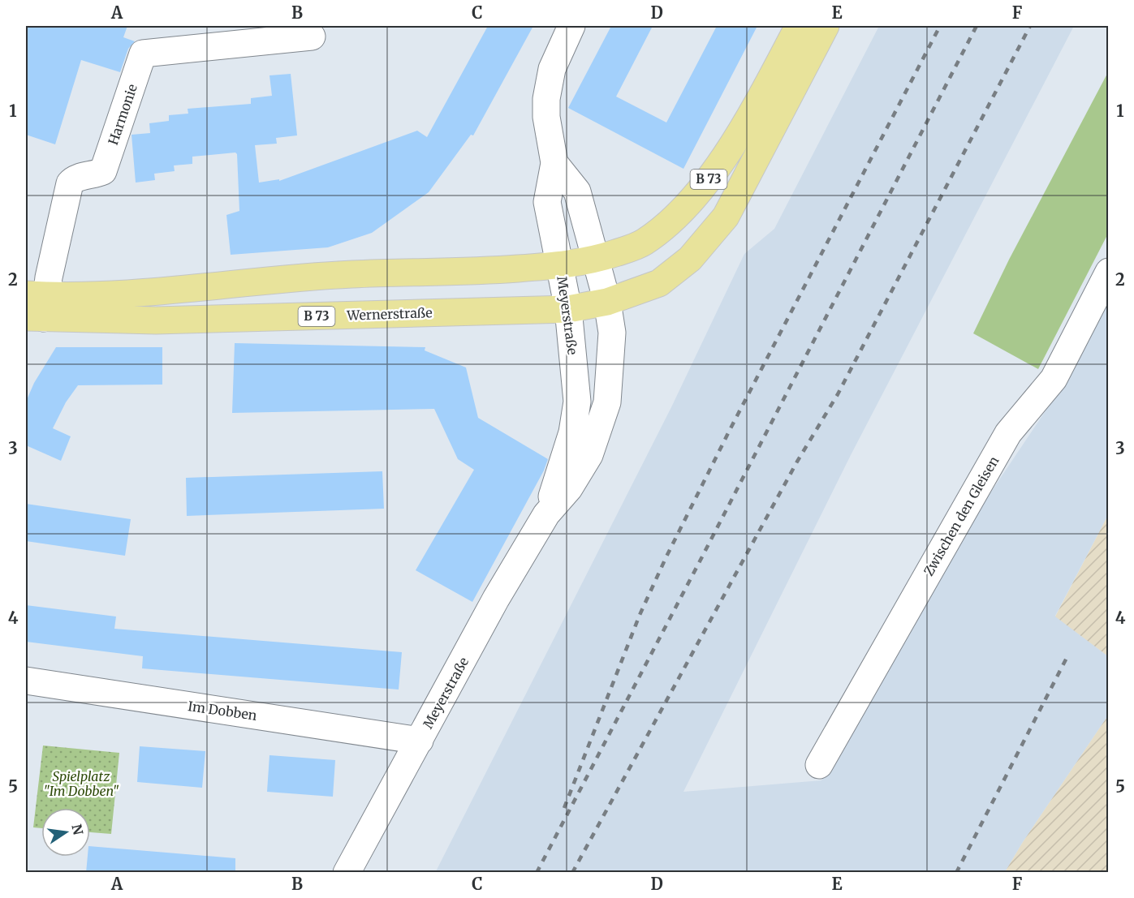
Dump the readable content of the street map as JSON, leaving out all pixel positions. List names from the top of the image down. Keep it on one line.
{"streets":{"main road":["B 73","Wernerstraße","Meyerstraße"],"street":["Harmonie","Zwischen den Gleisen","Im Dobben"]},"crossings":[["Harmonie","B 73"],["Harmonie","Wernerstraße"],["B 73","Wernerstraße"],["B 73","Meyerstraße"],["Wernerstraße","Meyerstraße"],["Meyerstraße","Im Dobben"]],"parks":["Spielplatz \"Im Dobben\""],"north":"right","grid":{"columns":["A","B","C","D","E","F"],"rows":["1","2","3","4","5"]}}
